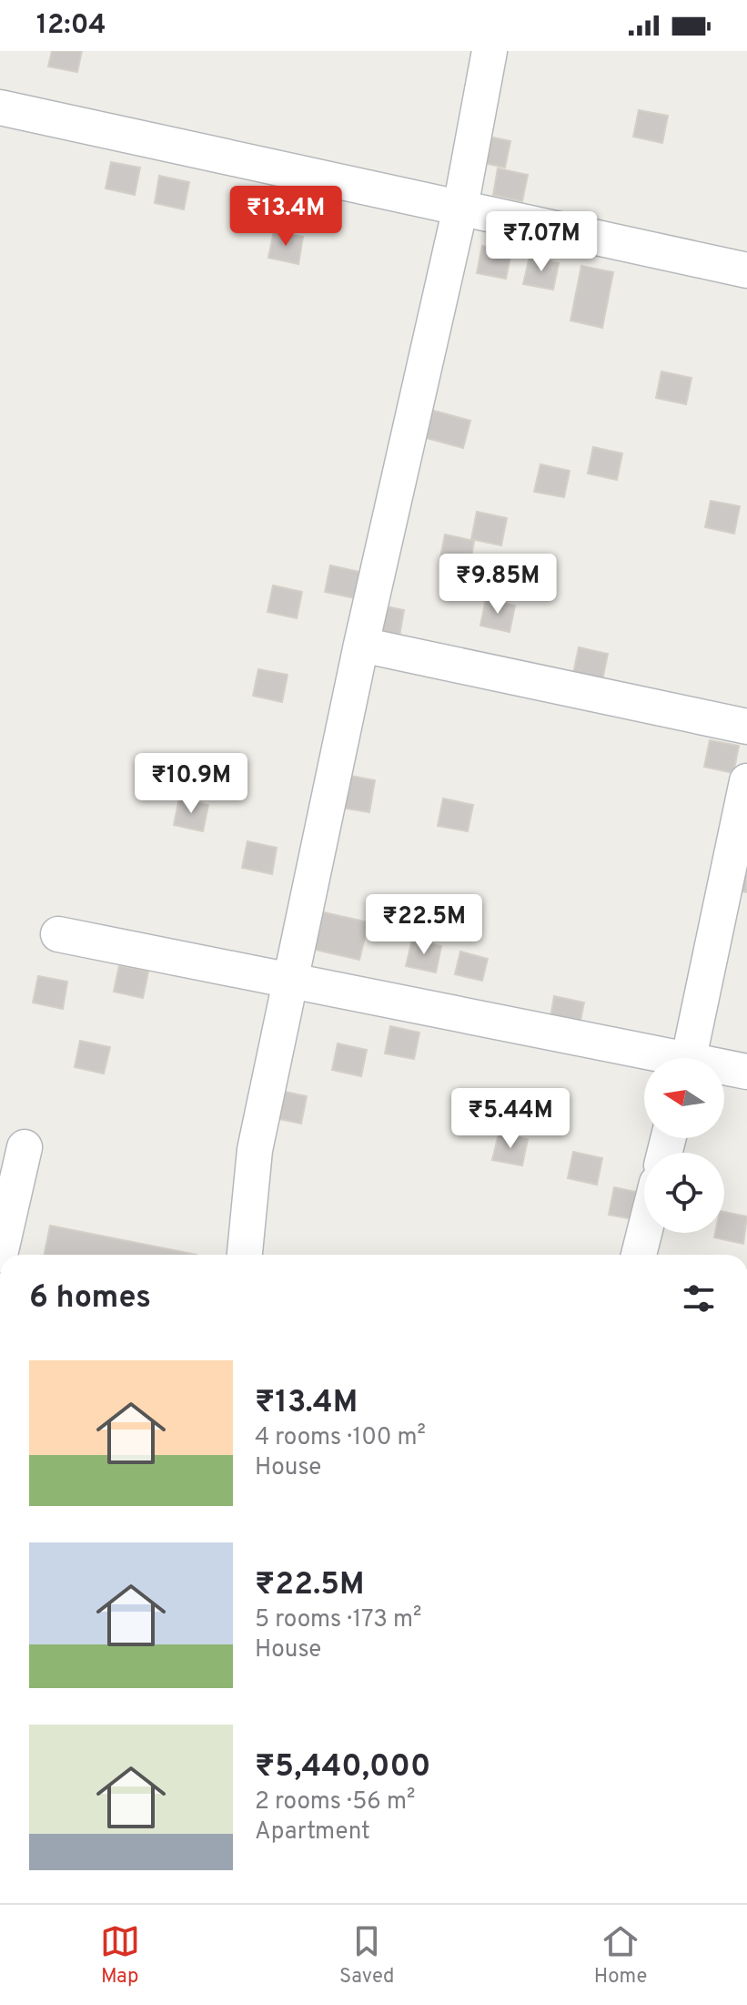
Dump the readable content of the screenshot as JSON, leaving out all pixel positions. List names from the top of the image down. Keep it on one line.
{"north":"left","page":{"status":"12:04","price":["₹13.4M","₹7.07M","₹9.85M","₹10.9M","₹22.5M","₹5.44M"],"heading":"6 homes","list":[{"name":"₹13.4M","note":"4 rooms · 100 m² · House"},{"name":"₹22.5M","note":"5 rooms · 173 m² · House"},{"name":"₹5,440,000","note":"2 rooms · 56 m² · Apartment"}],"tabs":["Map","Saved","Home"]}}
